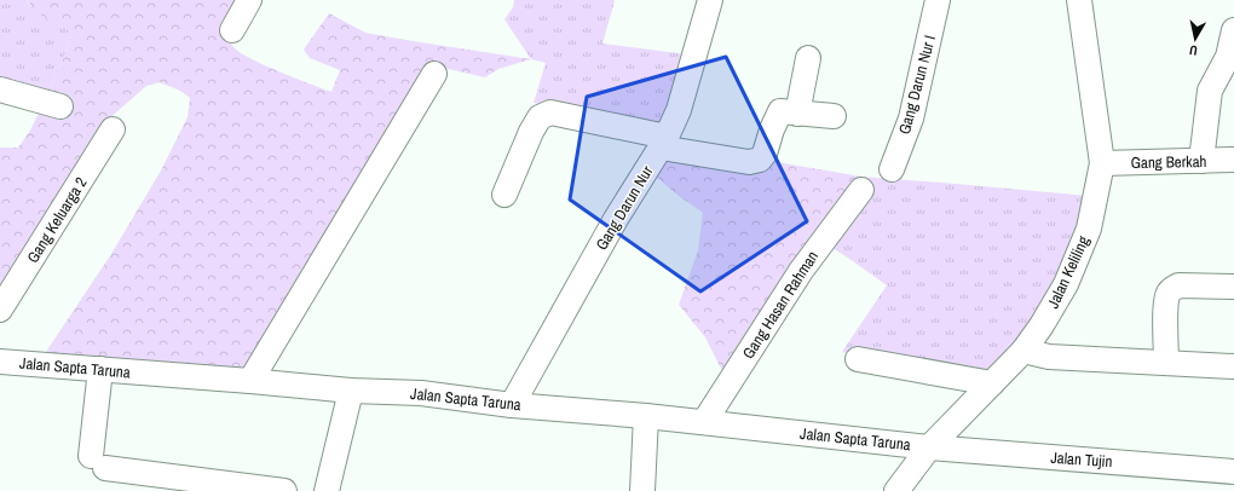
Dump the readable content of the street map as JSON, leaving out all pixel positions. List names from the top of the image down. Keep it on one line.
{"streets":{"street":["Gang Darun Nur I","Gang Berkah","Gang Darun Nur","Gang Keluarga 2","Jalan Keliling","Gang Hasan Rahman","Jalan Sapta Taruna","Jalan Tujin"]},"crossings":[["Gang Berkah","Jalan Keliling"],["Gang Darun Nur","Jalan Sapta Taruna"],["Jalan Keliling","Jalan Sapta Taruna"],["Jalan Keliling","Jalan Tujin"],["Gang Hasan Rahman","Jalan Sapta Taruna"],["Jalan Sapta Taruna","Jalan Tujin"]],"north":"bottom"}
